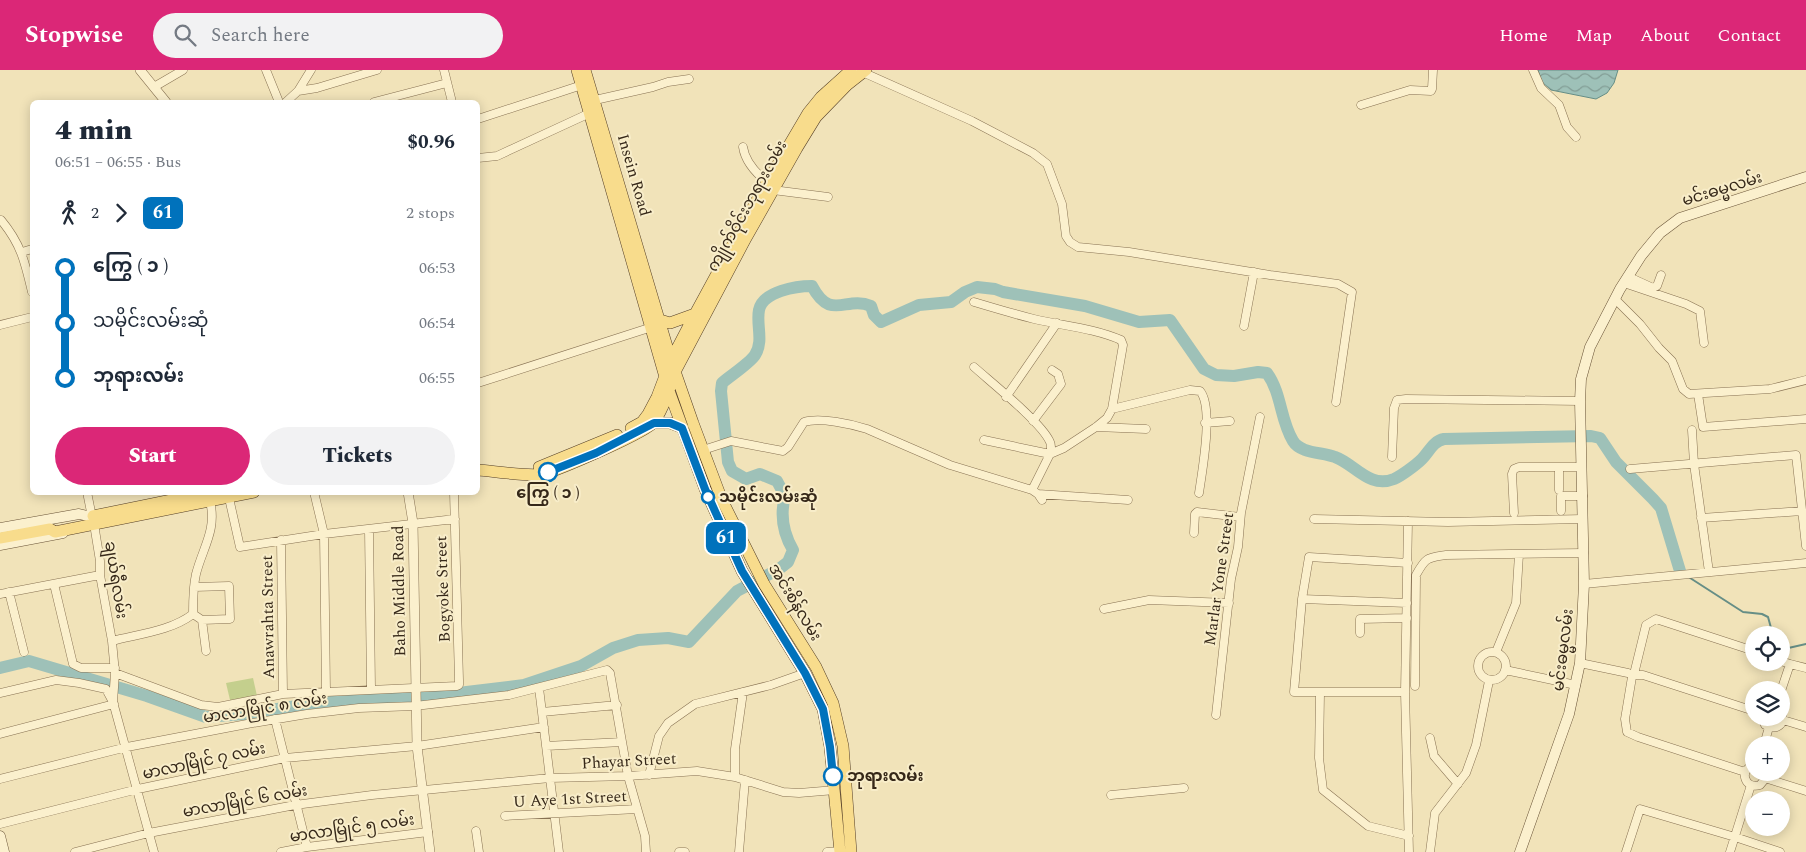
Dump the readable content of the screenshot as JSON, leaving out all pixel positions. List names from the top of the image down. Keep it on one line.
{"streets":{"main road":["Insein Road","မင်းဓမ္မလမ်း","ကျိုက်ဝိုင်းဘုရားလမ်း","အင်းစိန်လမ်း"],"street":["Marlar Yone Street","ချယ်ရီလမ်း","Bogyoke Street","Baho Middle Road","Anawrahta Street","မာလာမြိုင် ၈ လမ်း","မာလာမြိုင် ၇ လမ်း","Phayar Street","U Aye 1st Street","မာလာမြိုင် ၆ လမ်း","မာလာမြိုင် ၅ လမ်း"]},"crossings":[["ကျိုက်ဝိုင်းဘုရားလမ်း","အင်းစိန်လမ်း"],["Bogyoke Street","Baho Middle Road"],["Baho Middle Road","မာလာမြိုင် ၈ လမ်း"],["Baho Middle Road","မာလာမြိုင် ၇ လမ်း"],["Baho Middle Road","Phayar Street"],["Baho Middle Road","မာလာမြိုင် ၆ လမ်း"],["Baho Middle Road","မာလာမြိုင် ၅ လမ်း"],["အင်းစိန်လမ်း","Phayar Street"],["Phayar Street","မာလာမြိုင် ၆ လမ်း"]],"places":["ကြွေ ( ၁ )","သမိုင်းလမ်းဆုံ","ဘုရားလမ်း"],"lines":["bus line 61"],"page":{"header":"Stopwise","search":"Search here","nav":["Home","Map","About","Contact"],"on_map":"61","heading":["4 min","06:51 – 06:55 · Bus","$0.96"],"legs":["2","61","2 stops"],"list":[{"name":"ကြွေ ( ၁ )","value":"06:53"},{"name":"သမိုင်းလမ်းဆုံ","value":"06:54"},{"name":"ဘုရားလမ်း","value":"06:55"}],"buttons":["Start","Tickets"],"map_buttons":["+","−"]}}
